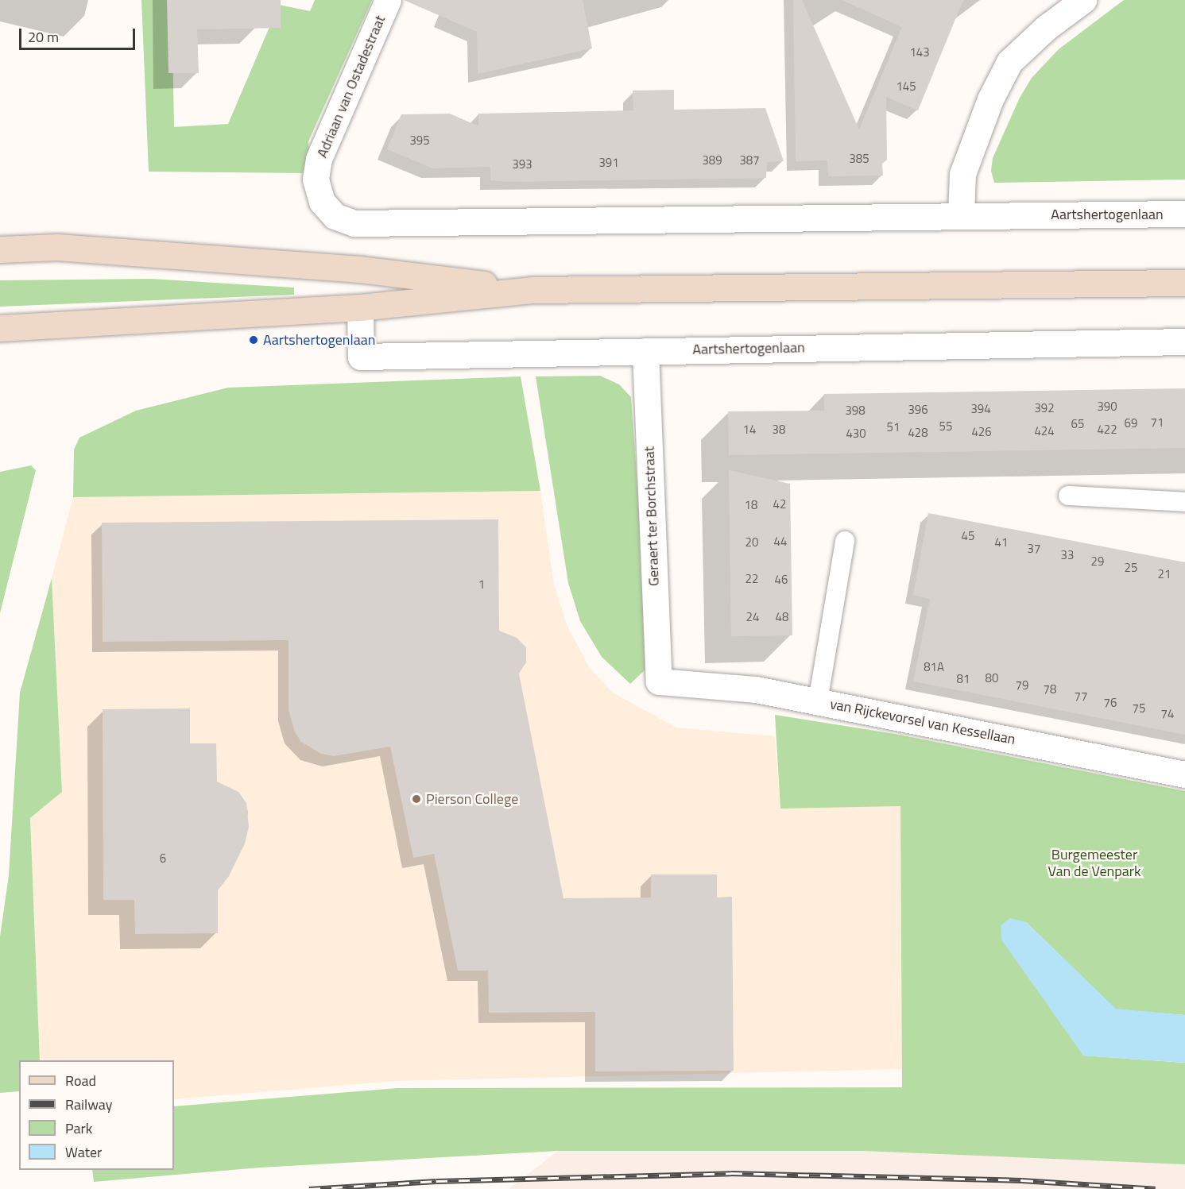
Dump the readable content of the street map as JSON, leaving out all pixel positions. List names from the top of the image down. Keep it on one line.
{"streets":{"street":["Adriaan van Ostadestraat","Aartshertogenlaan","Geraert ter Borchstraat","van Rijckevorsel van Kessellaan"]},"crossings":[["Adriaan van Ostadestraat","Aartshertogenlaan"],["Aartshertogenlaan","Geraert ter Borchstraat"],["Geraert ter Borchstraat","van Rijckevorsel van Kessellaan"]],"parks":["Burgemeester Van de Venpark"],"places":["Aartshertogenlaan","Pierson College"],"house_numbers":["143","145","395","385","389","387","391","393","390","392","394","396","398","71","69","65","55","51","14","38","422","424","426","428","430","42","18","45","44","20","41","37","33","29","25","21","22","46","1","24","48","81A","80","81","79","78","77","76","75","74","6"],"legend":["Road","Railway","Park","Water"],"scale_bar":"20 m"}
